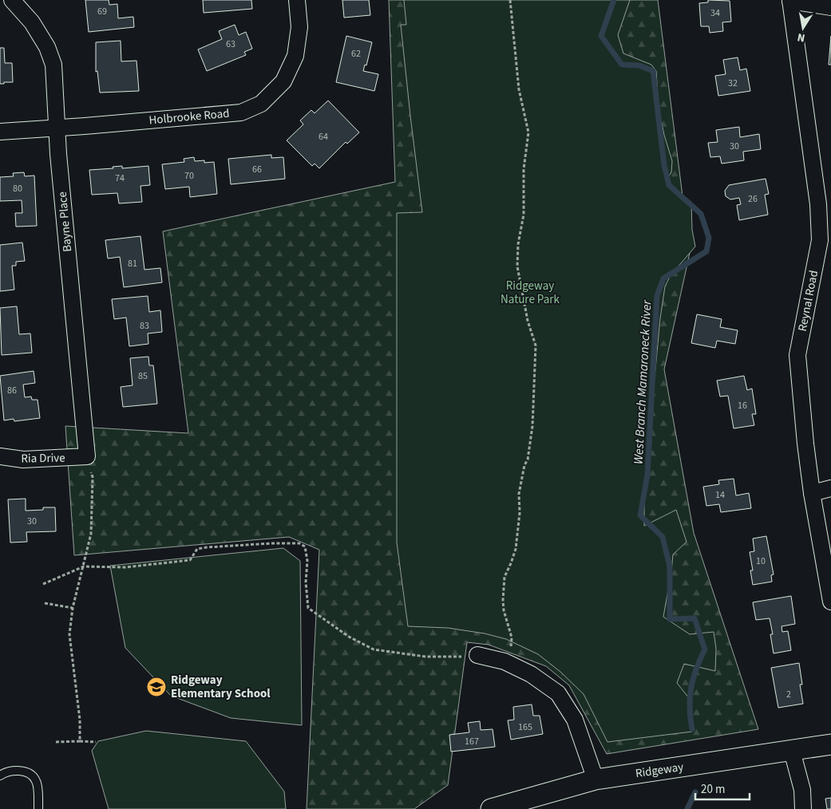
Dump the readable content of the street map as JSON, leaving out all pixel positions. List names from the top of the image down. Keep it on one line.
{"streets":{"street":["Holbrooke Road","Bayne Place","Reynal Road","Ria Drive","Ridgeway"]},"crossings":[["Holbrooke Road","Bayne Place"],["Bayne Place","Ria Drive"]],"water":["West Branch Mamaroneck River"],"parks":["Ridgeway Nature Park"],"places":{"school or university":["Ridgeway Elementary School"]},"house_numbers":["69","34","63","62","32","64","30","66","70","74","80","26","81","83","85","86","16","14","30","10","2","165","167"],"scale_bar":"20 m","north":"bottom"}
